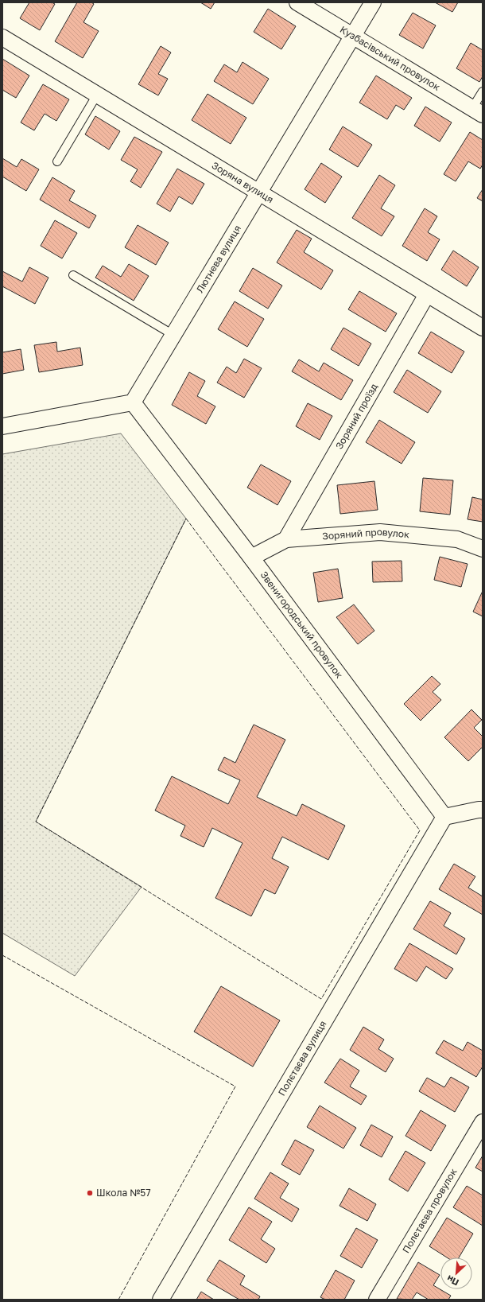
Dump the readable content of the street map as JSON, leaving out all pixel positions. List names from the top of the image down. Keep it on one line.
{"streets":{"street":["Кузбасівський провулок","Зоряна вулиця","Лютнева вулиця","Зоряний проїзд","Зоряний провулок","Звенигородський провулок","Полєтаєва вулиця","Полєтаєва провулок"]},"crossings":[["Кузбасівський провулок","Лютнева вулиця"],["Зоряна вулиця","Лютнева вулиця"],["Зоряна вулиця","Зоряний проїзд"],["Лютнева вулиця","Звенигородський провулок"],["Зоряний проїзд","Зоряний провулок"],["Зоряний провулок","Звенигородський провулок"],["Звенигородський провулок","Полєтаєва вулиця"]],"places":["Школа №57"],"north":"bottom left"}
